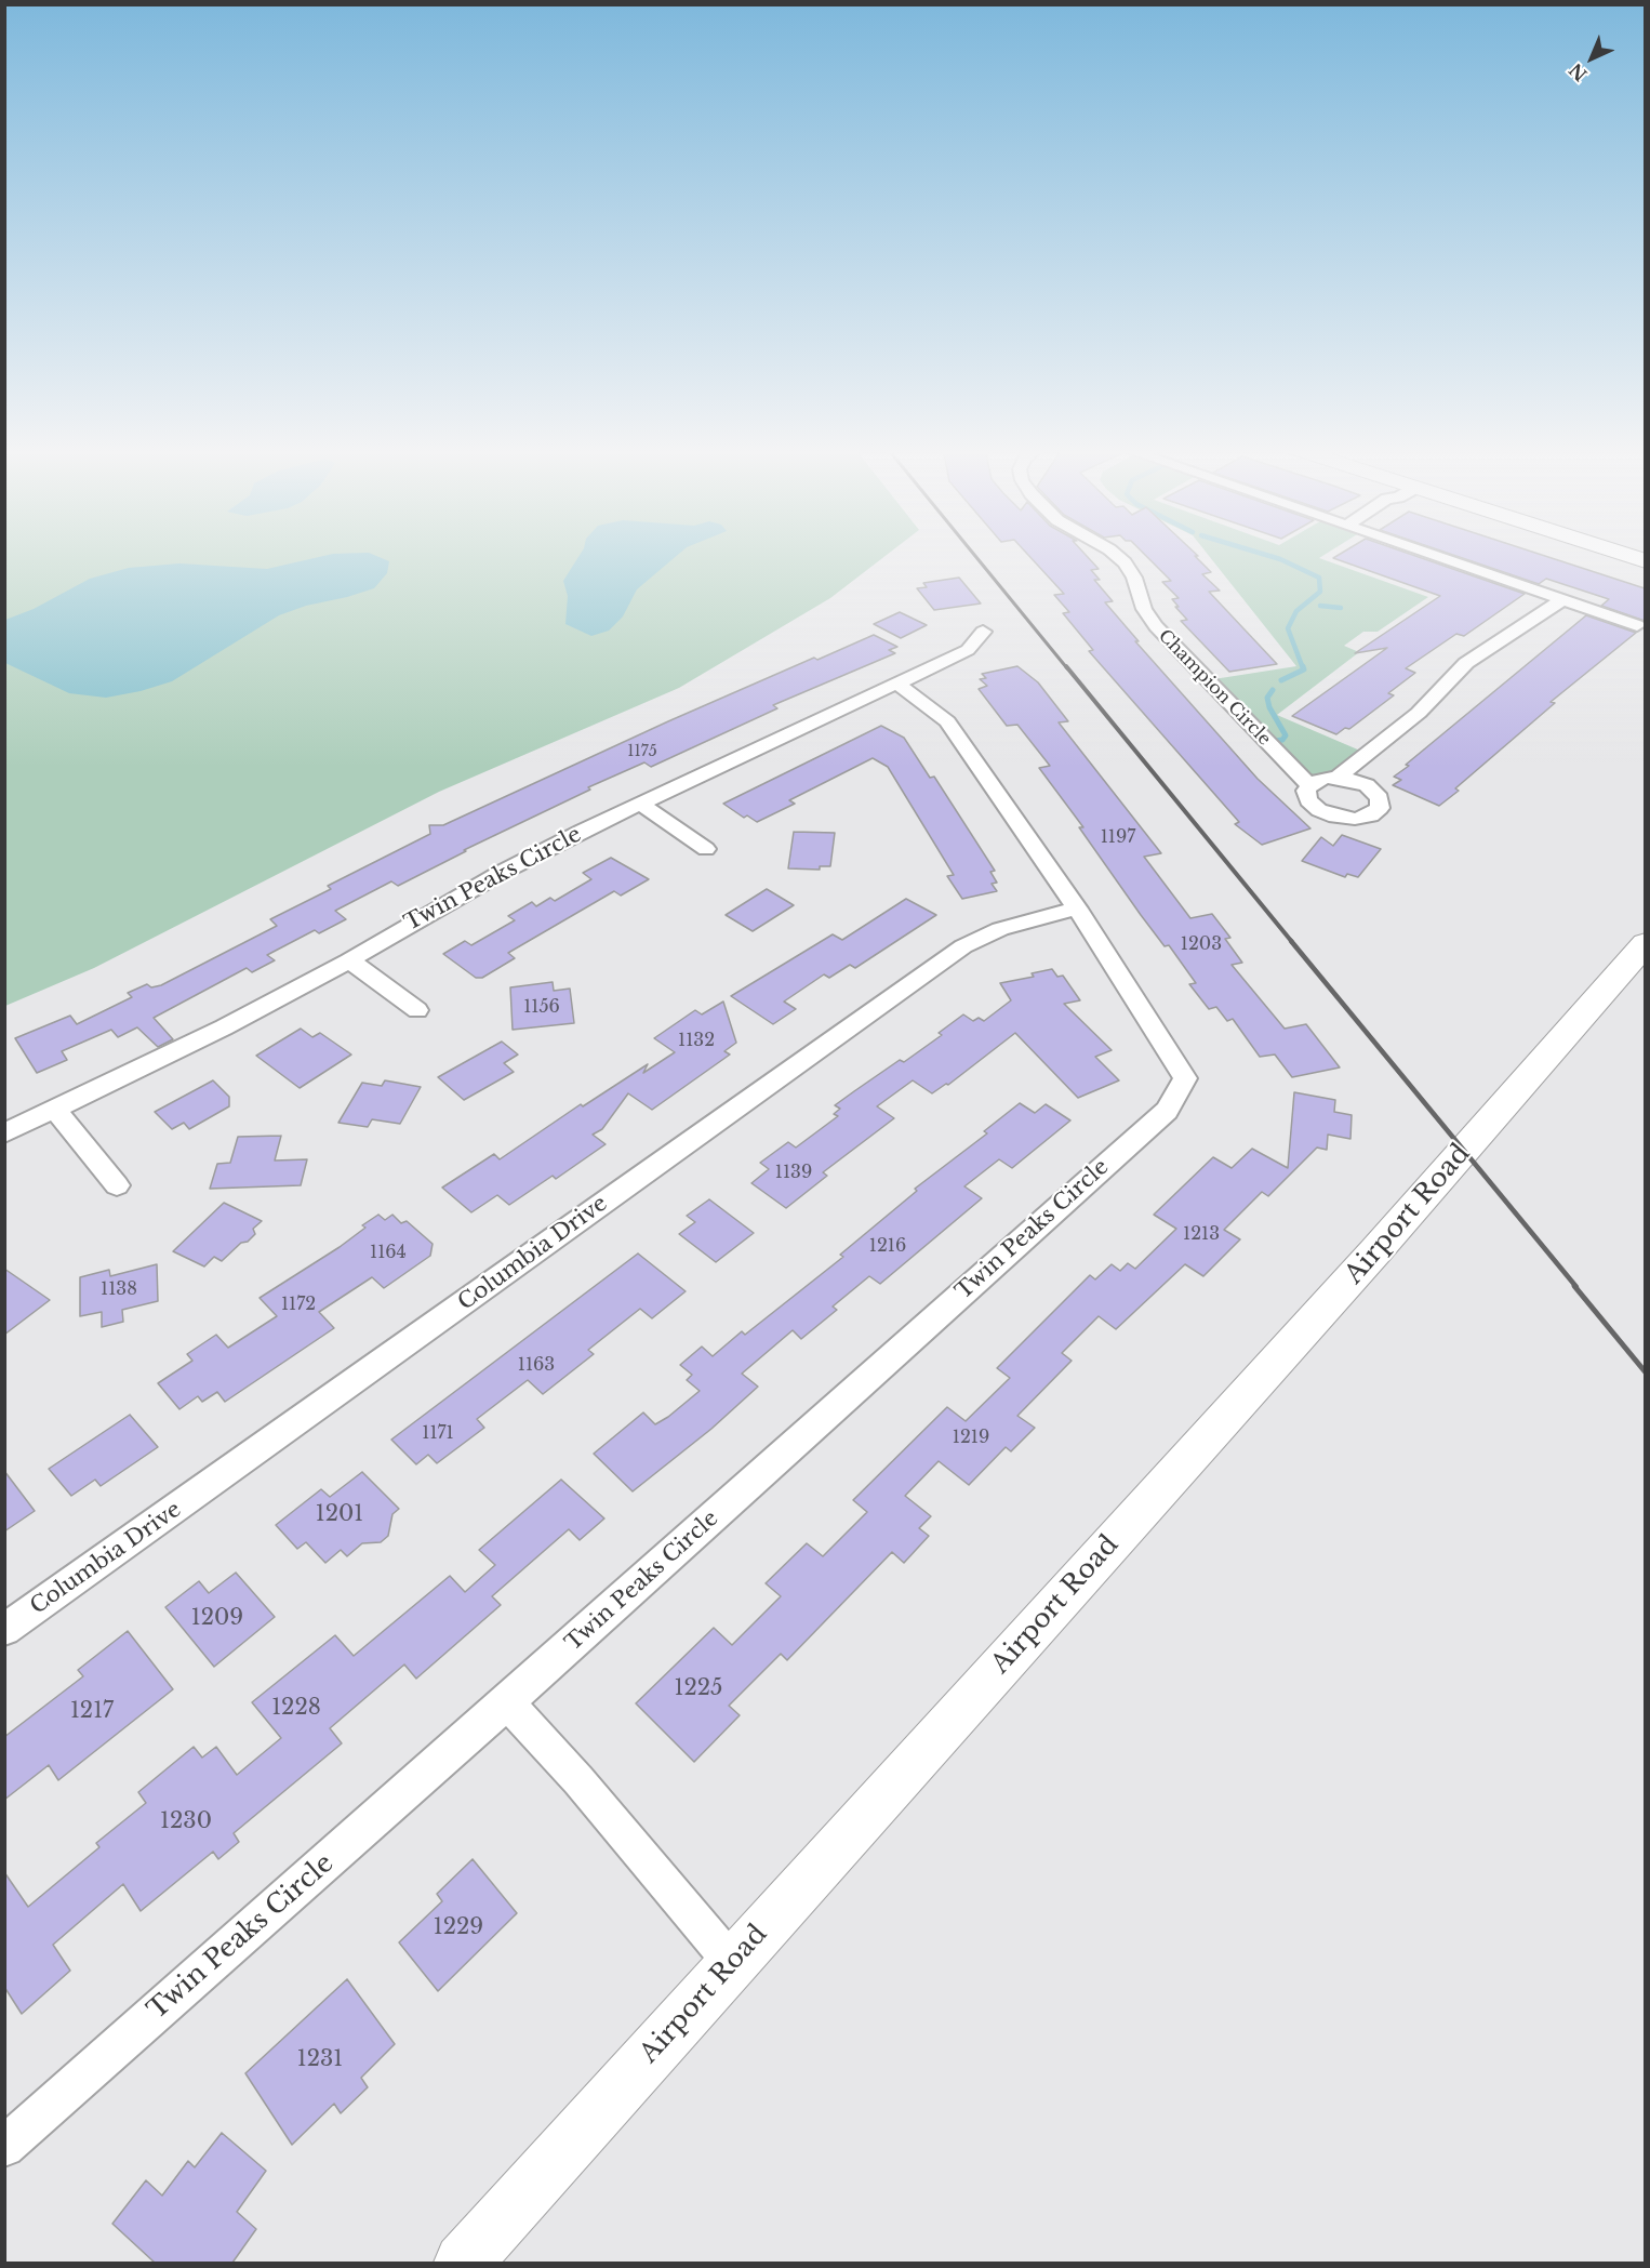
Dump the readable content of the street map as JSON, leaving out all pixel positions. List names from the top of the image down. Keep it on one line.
{"streets":{"main road":["Airport Road"],"street":["Champion Circle","Twin Peaks Circle","Columbia Drive"]},"crossings":[["Twin Peaks Circle","Columbia Drive"]],"house_numbers":["1175","1197","1203","1156","1132","1139","1213","1216","1164","1138","1172","1163","1171","1219","1201","1209","1225","1228","1217","1230","1229","1231"],"north":"bottom left"}
